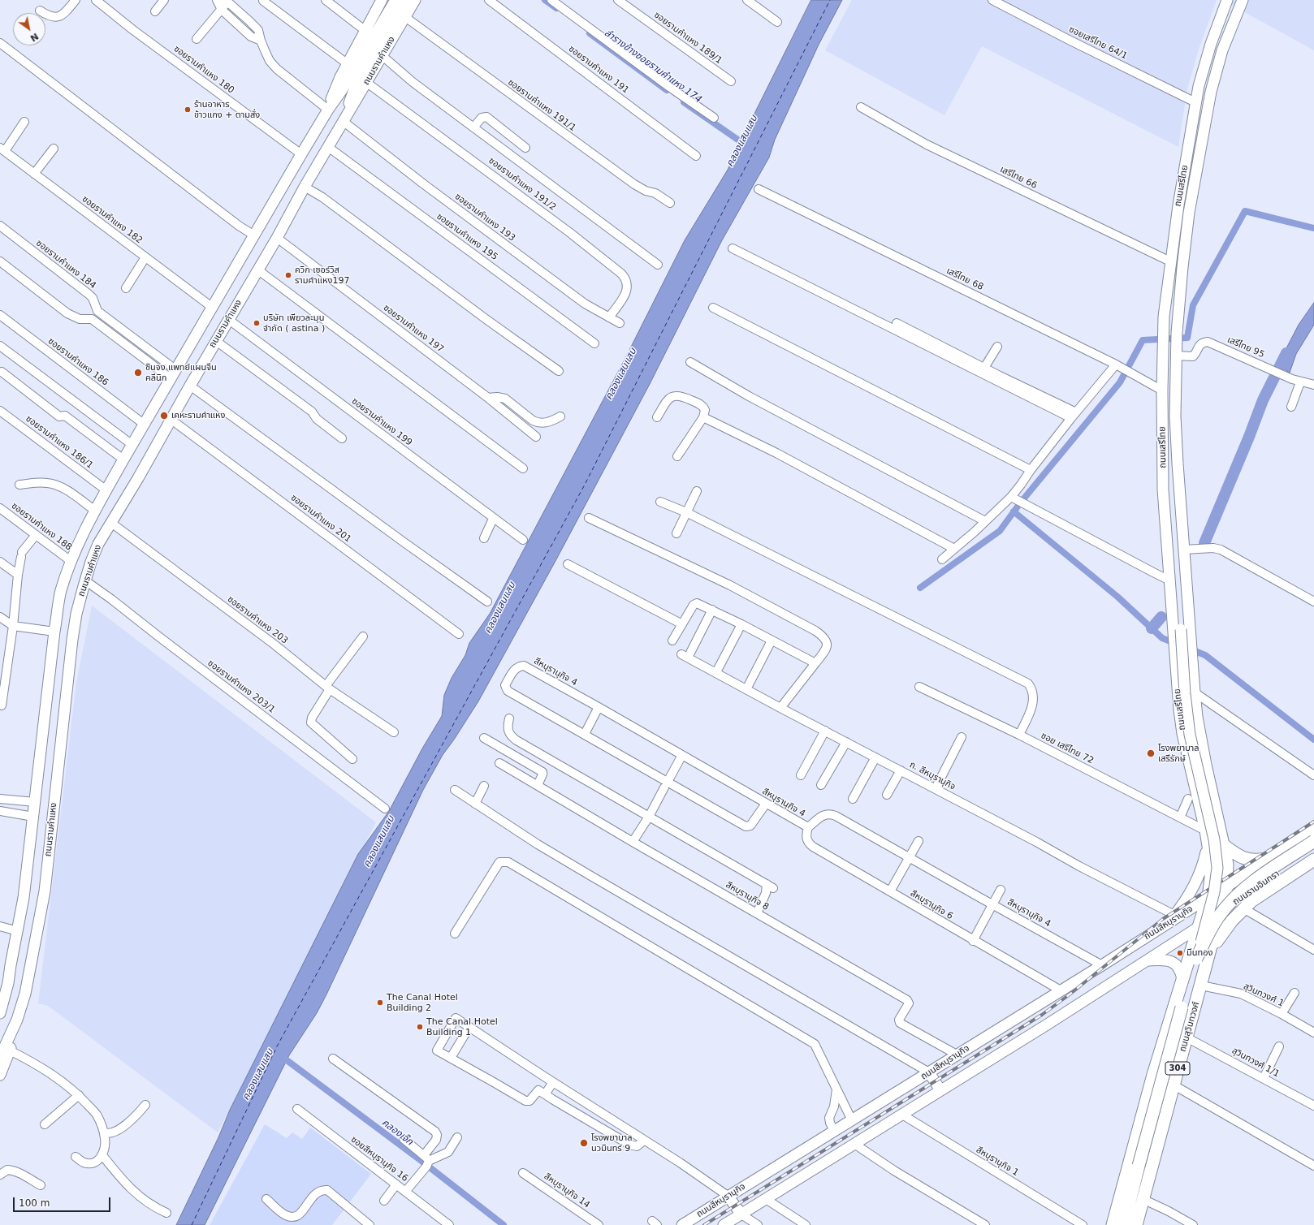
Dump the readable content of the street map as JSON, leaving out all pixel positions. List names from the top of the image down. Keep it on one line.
{"streets":{"highway":["ถนนรามอินทรา","ถนนสุวินทวงศ์","304"],"main road":["ถนนรามคำแหง","ถนนเสรีไทย","ถนนสีหบุรานุกิจ"],"street":["ซอยรามคำแหง 189/1","ซอยเสรีไทย 64/1","ซอยรามคำแหง 180","ซอยรามคำแหง 191","ซอยรามคำแหง 191/1","เสรีไทย 66","ซอยรามคำแหง 191/2","ซอยรามคำแหง 193","ซอยรามคำแหง 182","ซอยรามคำแหง 195","ซอยรามคำแหง 184","เสรีไทย 68","ซอยรามคำแหง 197","เสรีไทย 95","ซอยรามคำแหง 186","ซอยรามคำแหง 199","ซอยรามคำแหง 186/1","ซอยรามคำแหง 201","ซอยรามคำแหง 188","ซอยรามคำแหง 203","สีหบุรานุกิจ 4","ซอยรามคำแหง 203/1","ซอย เสรีไทย 72","ถ. สีหบุรานุกิจ","สีหบุรานุกิจ 8","สีหบุรานุกิจ 6","สุวินทวงศ์ 1","สุวินทวงศ์ 1/1","ซอยสีหบุรานุกิจ 16","สีหบุรานุกิจ 1","สีหบุรานุกิจ 14"]},"crossings":[["ซอยเสรีไทย 64/1","ถนนเสรีไทย"],["ถนนรามคำแหง","ซอยรามคำแหง 180"],["ถนนรามคำแหง","ซอยรามคำแหง 191/1"],["ถนนรามคำแหง","ซอยรามคำแหง 191/2"],["ถนนรามคำแหง","ซอยรามคำแหง 193"],["ถนนรามคำแหง","ซอยรามคำแหง 182"],["ถนนรามคำแหง","ซอยรามคำแหง 195"],["ถนนรามคำแหง","ซอยรามคำแหง 184"],["ถนนรามคำแหง","ซอยรามคำแหง 197"],["ถนนรามคำแหง","ซอยรามคำแหง 186"],["ถนนรามคำแหง","ซอยรามคำแหง 199"],["ถนนรามคำแหง","ซอยรามคำแหง 186/1"],["ถนนรามคำแหง","ซอยรามคำแหง 201"],["ถนนรามคำแหง","ซอยรามคำแหง 188"],["ถนนรามคำแหง","ซอยรามคำแหง 203"],["ถนนรามคำแหง","ซอยรามคำแหง 203/1"],["เสรีไทย 66","ถนนเสรีไทย"],["ซอยรามคำแหง 191/2","ซอยรามคำแหง 193"],["ถนนเสรีไทย","เสรีไทย 68"],["ถนนเสรีไทย","เสรีไทย 95"],["ถนนเสรีไทย","ซอย เสรีไทย 72"],["ถนนเสรีไทย","ถนนรามอินทรา"],["ถนนเสรีไทย","ถนนสีหบุรานุกิจ"],["ถนนเสรีไทย","ถนนสุวินทวงศ์"],["ถนนเสรีไทย","304"],["สีหบุรานุกิจ 4","สีหบุรานุกิจ 6"],["สีหบุรานุกิจ 4","ถนนสีหบุรานุกิจ"],["ถนนรามอินทรา","ถนนสีหบุรานุกิจ"],["ถนนรามอินทรา","ถนนสุวินทวงศ์"],["ถนนรามอินทรา","304"],["สีหบุรานุกิจ 8","ถนนสีหบุรานุกิจ"],["สีหบุรานุกิจ 6","ถนนสีหบุรานุกิจ"],["ถนนสีหบุรานุกิจ","304"],["สุวินทวงศ์ 1","ถนนสุวินทวงศ์"],["ถนนสุวินทวงศ์","สุวินทวงศ์ 1/1"]],"water":["ลำรางข้างซอยรามคำแหง 174","คลองแสนแสบ","คลองเจ๊ก"],"places":["ร้านอาหาร ข้าวแกง + ตามสั่ง","ควิก เซอร์วิส รามคำแหง197","บริษัท เพียวละมุน จำกัด ( astina )","ซินจง แพทย์แผนจีน คลีนิก","เคหะรามคำแหง","โรงพยาบาล เสรีรักษ์","มีนทอง","The Canal Hotel Building 2","The Canal Hotel Building 1","โรงพยาบาล นวมินทร์ 9"],"scale_bar":"100 m","north":"bottom right"}
